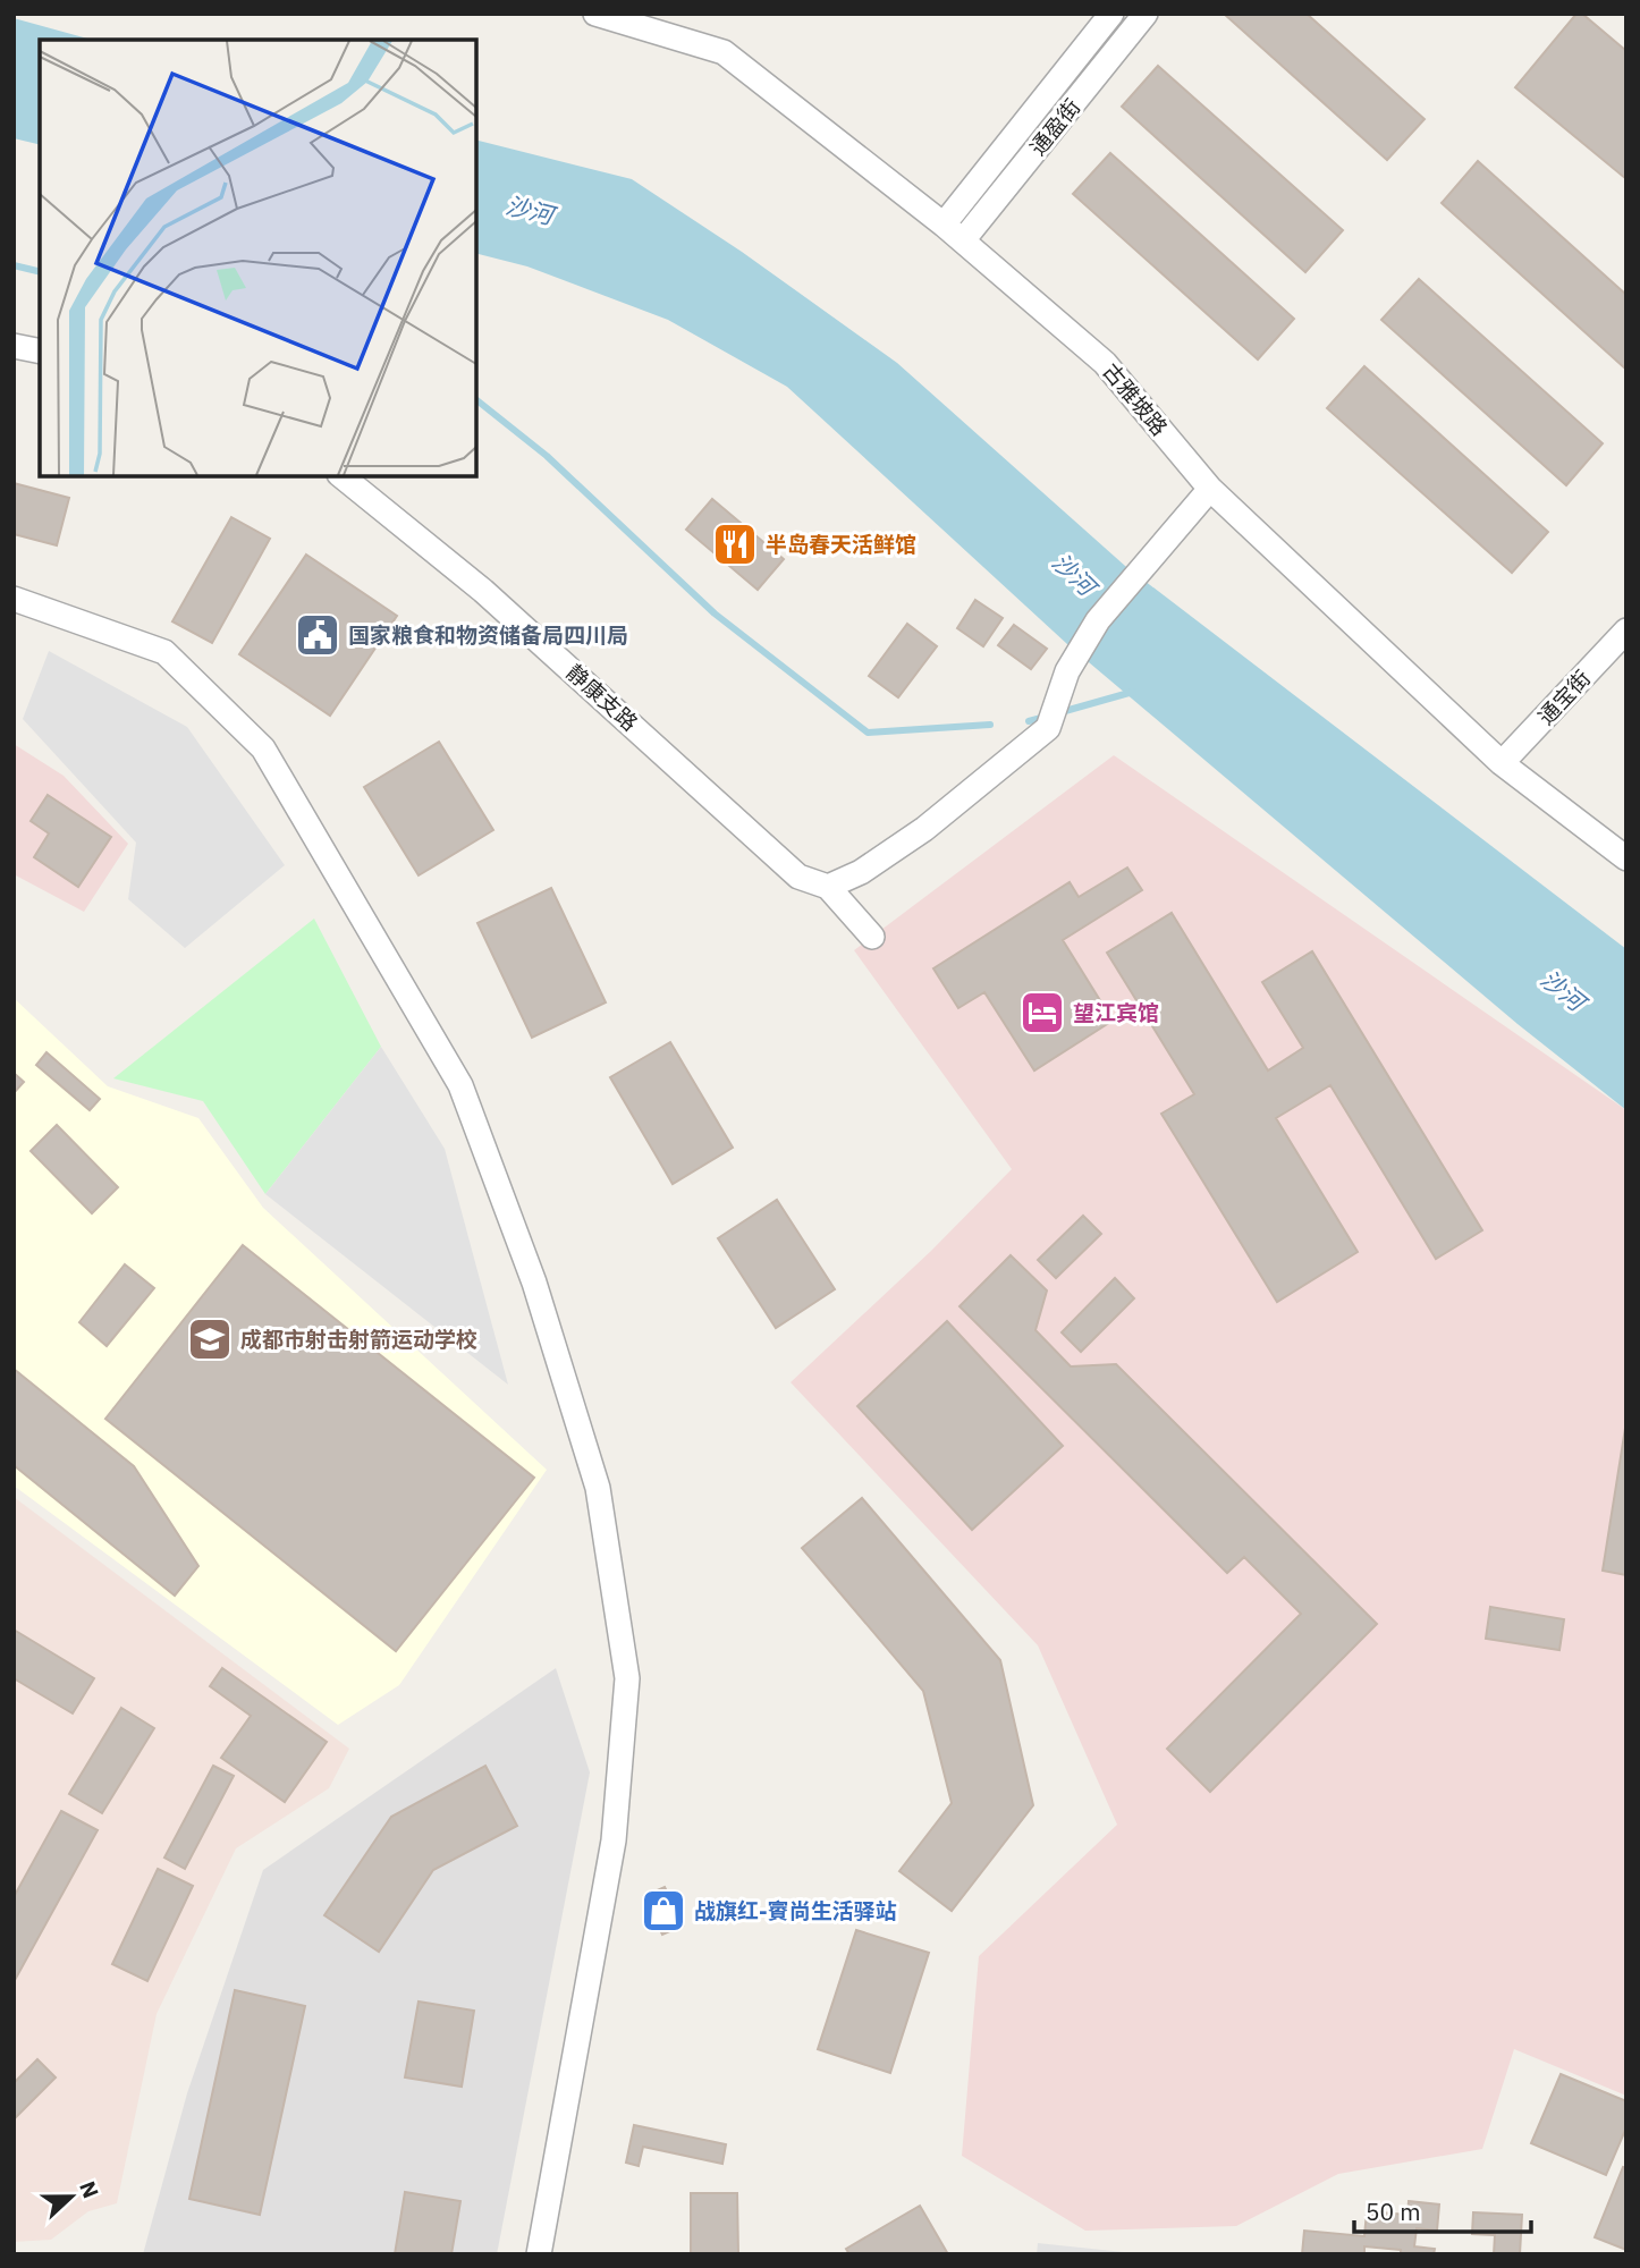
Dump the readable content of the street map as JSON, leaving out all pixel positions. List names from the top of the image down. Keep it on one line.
{"streets":{"street":["通盈街","古雅坡路","静康支路","通宝街"]},"crossings":[["通盈街","古雅坡路"],["古雅坡路","通宝街"]],"water":["沙河"],"places":{"restaurant":["半岛春天活鲜馆"],"public building":["国家粮食和物资储备局四川局"],"hotel":["望江宾馆"],"school or university":["成都市射击射箭运动学校"],"shop":["战旗红-賨尚生活驿站"]},"scale_bar":"50 m","north":"right"}
